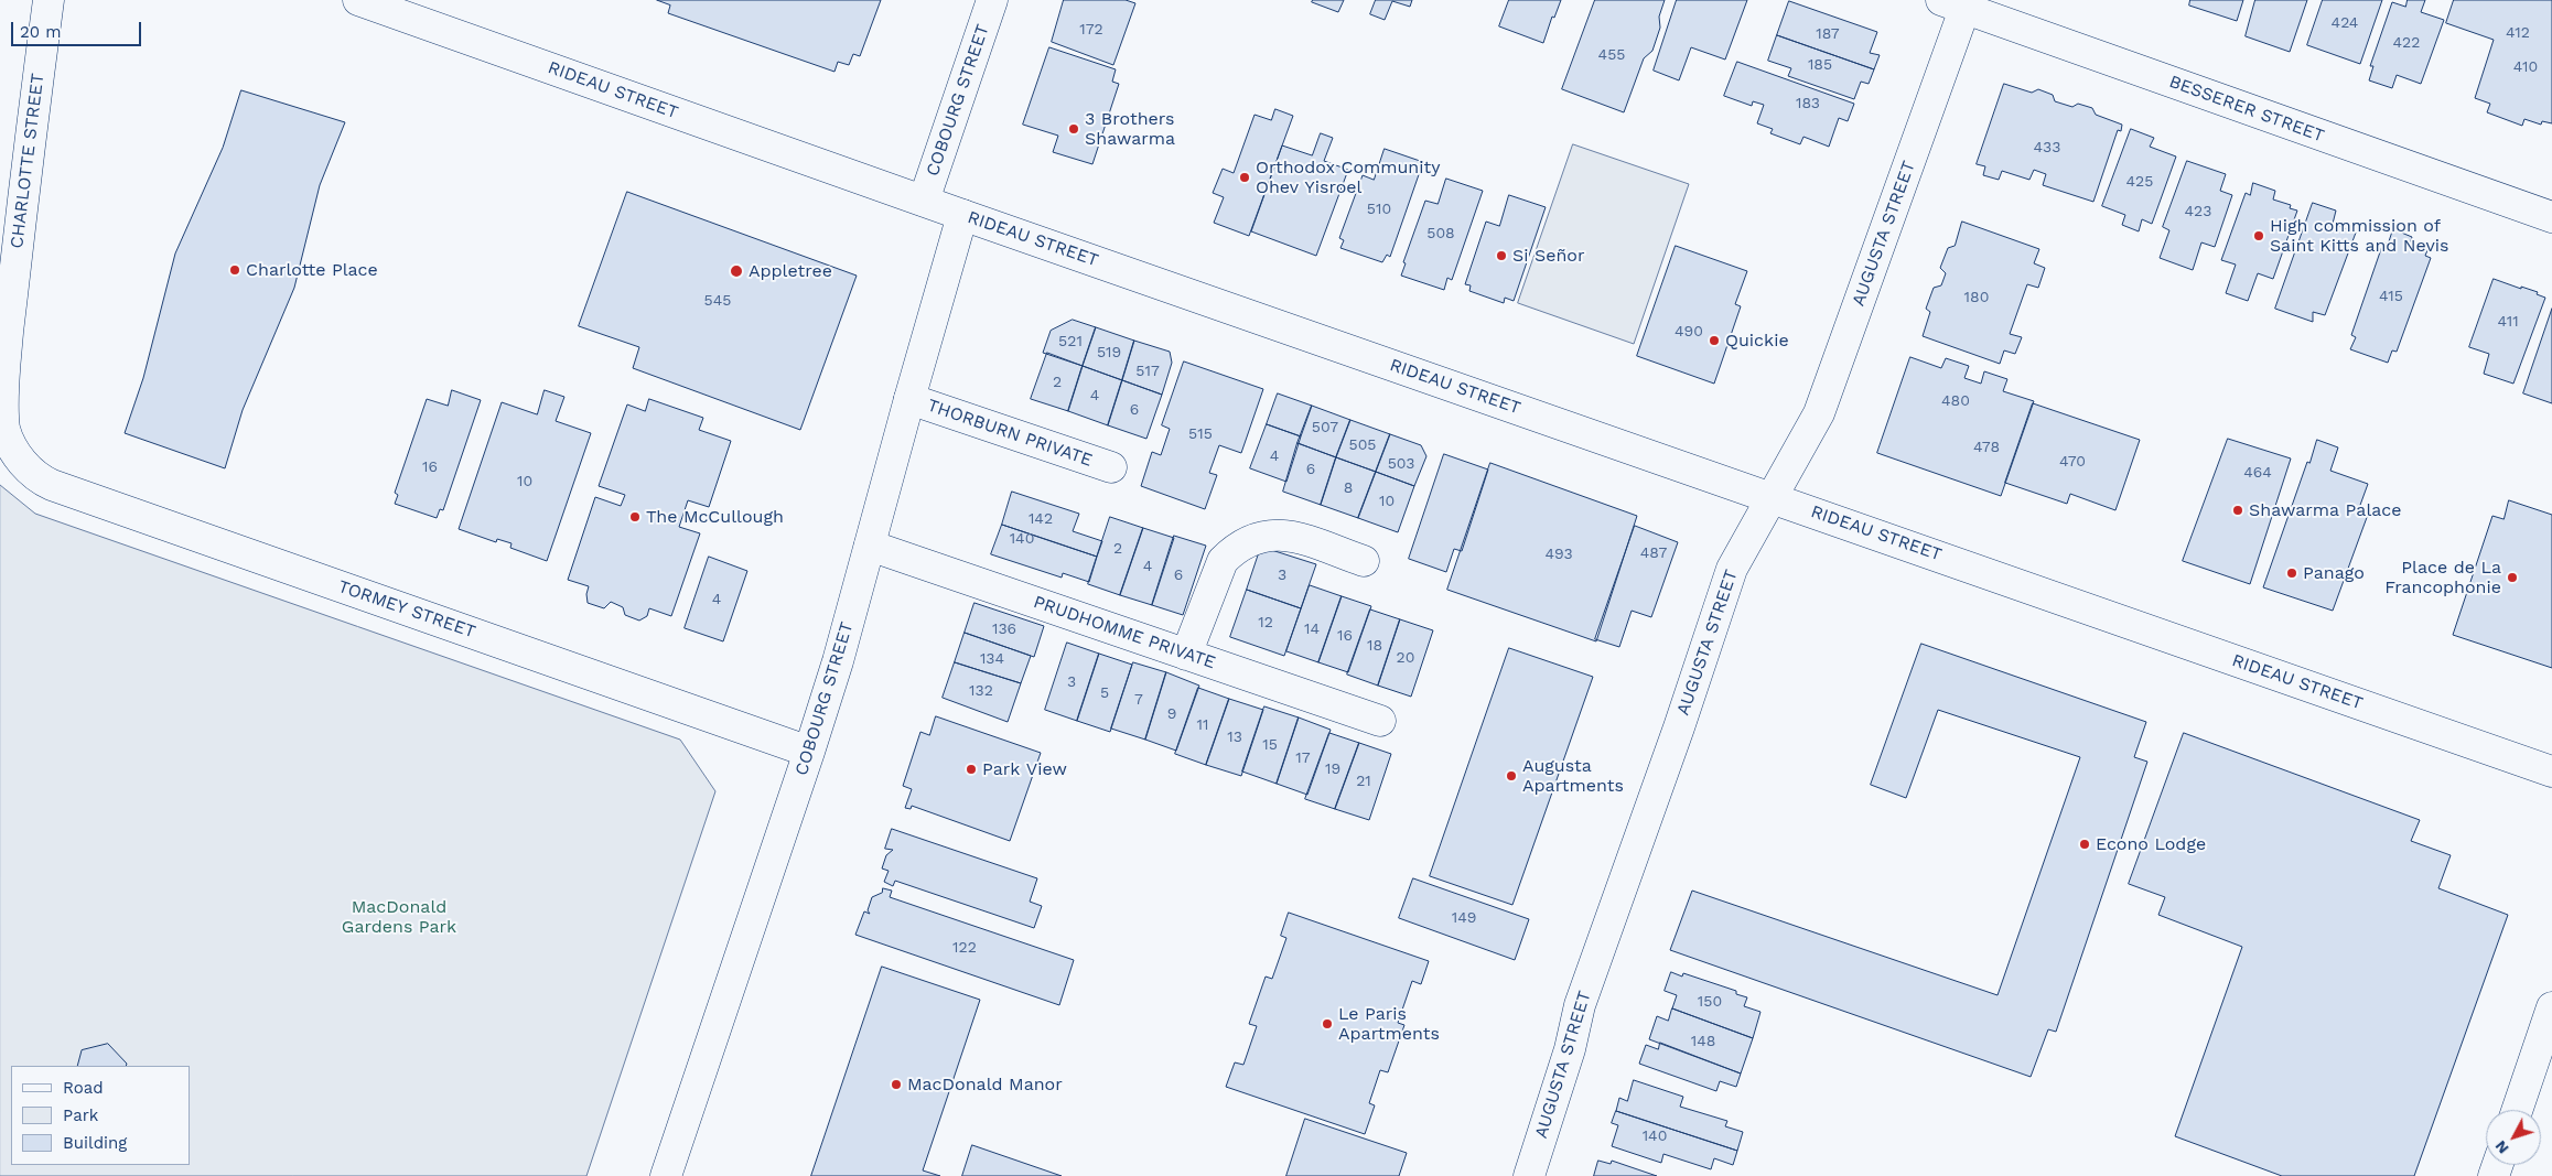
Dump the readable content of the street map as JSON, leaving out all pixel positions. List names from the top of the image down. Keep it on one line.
{"streets":{"street":["RIDEAU STREET","COBOURG STREET","BESSERER STREET","CHARLOTTE STREET","AUGUSTA STREET","THORBURN PRIVATE","TORMEY STREET","PRUDHOMME PRIVATE"]},"crossings":[["RIDEAU STREET","COBOURG STREET"],["RIDEAU STREET","AUGUSTA STREET"],["COBOURG STREET","THORBURN PRIVATE"],["COBOURG STREET","TORMEY STREET"],["COBOURG STREET","PRUDHOMME PRIVATE"],["BESSERER STREET","AUGUSTA STREET"],["CHARLOTTE STREET","TORMEY STREET"]],"parks":["MacDonald Gardens Park"],"places":["3 Brothers Shawarma","Orthodox Community Ohev Yisroel","High commission of Saint Kitts and Nevis","Si Señor","Charlotte Place","Appletree","Quickie","Shawarma Palace","The McCullough","Panago","Place de La Francophonie","Park View","Augusta Apartments","Econo Lodge","Le Paris Apartments","MacDonald Manor"],"house_numbers":["424","172","412","187","422","455","185","410","183","433","425","510","423","508","415","180","545","411","490","521","519","517","2","4","480","6","507","515","505","478","4","470","503","16","6","464","10","8","10","142","140","2","487","493","4","6","3","4","12","136","14","16","18","20","134","3","132","5","7","9","11","13","15","17","19","21","149","122","150","148","140"],"legend":["Road","Park","Building"],"scale_bar":"20 m","north":"bottom left"}
